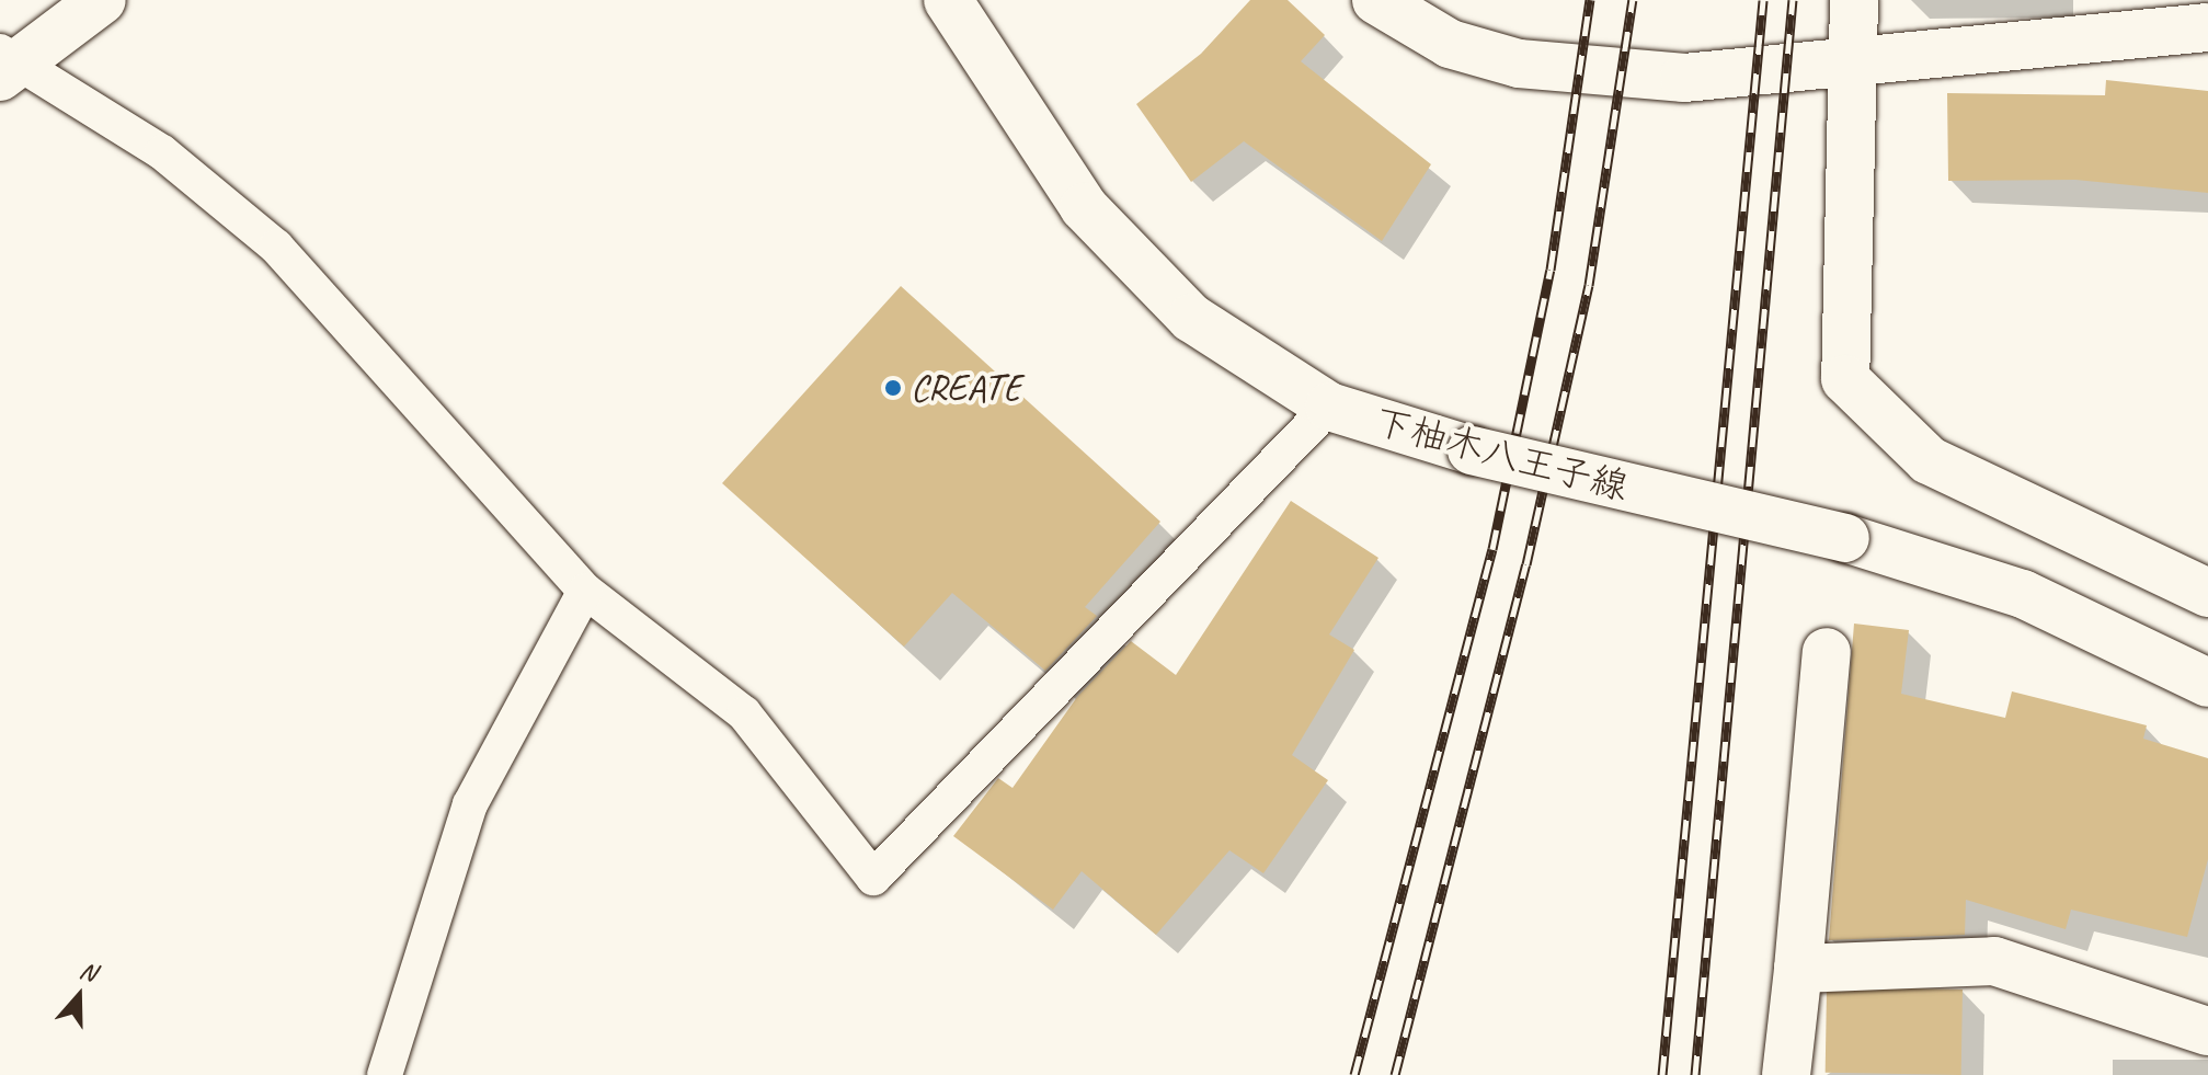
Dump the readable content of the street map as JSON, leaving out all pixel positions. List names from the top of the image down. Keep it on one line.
{"streets":{"street":["下柚木八王子線"]},"places":["CREATE"],"north":"top"}
